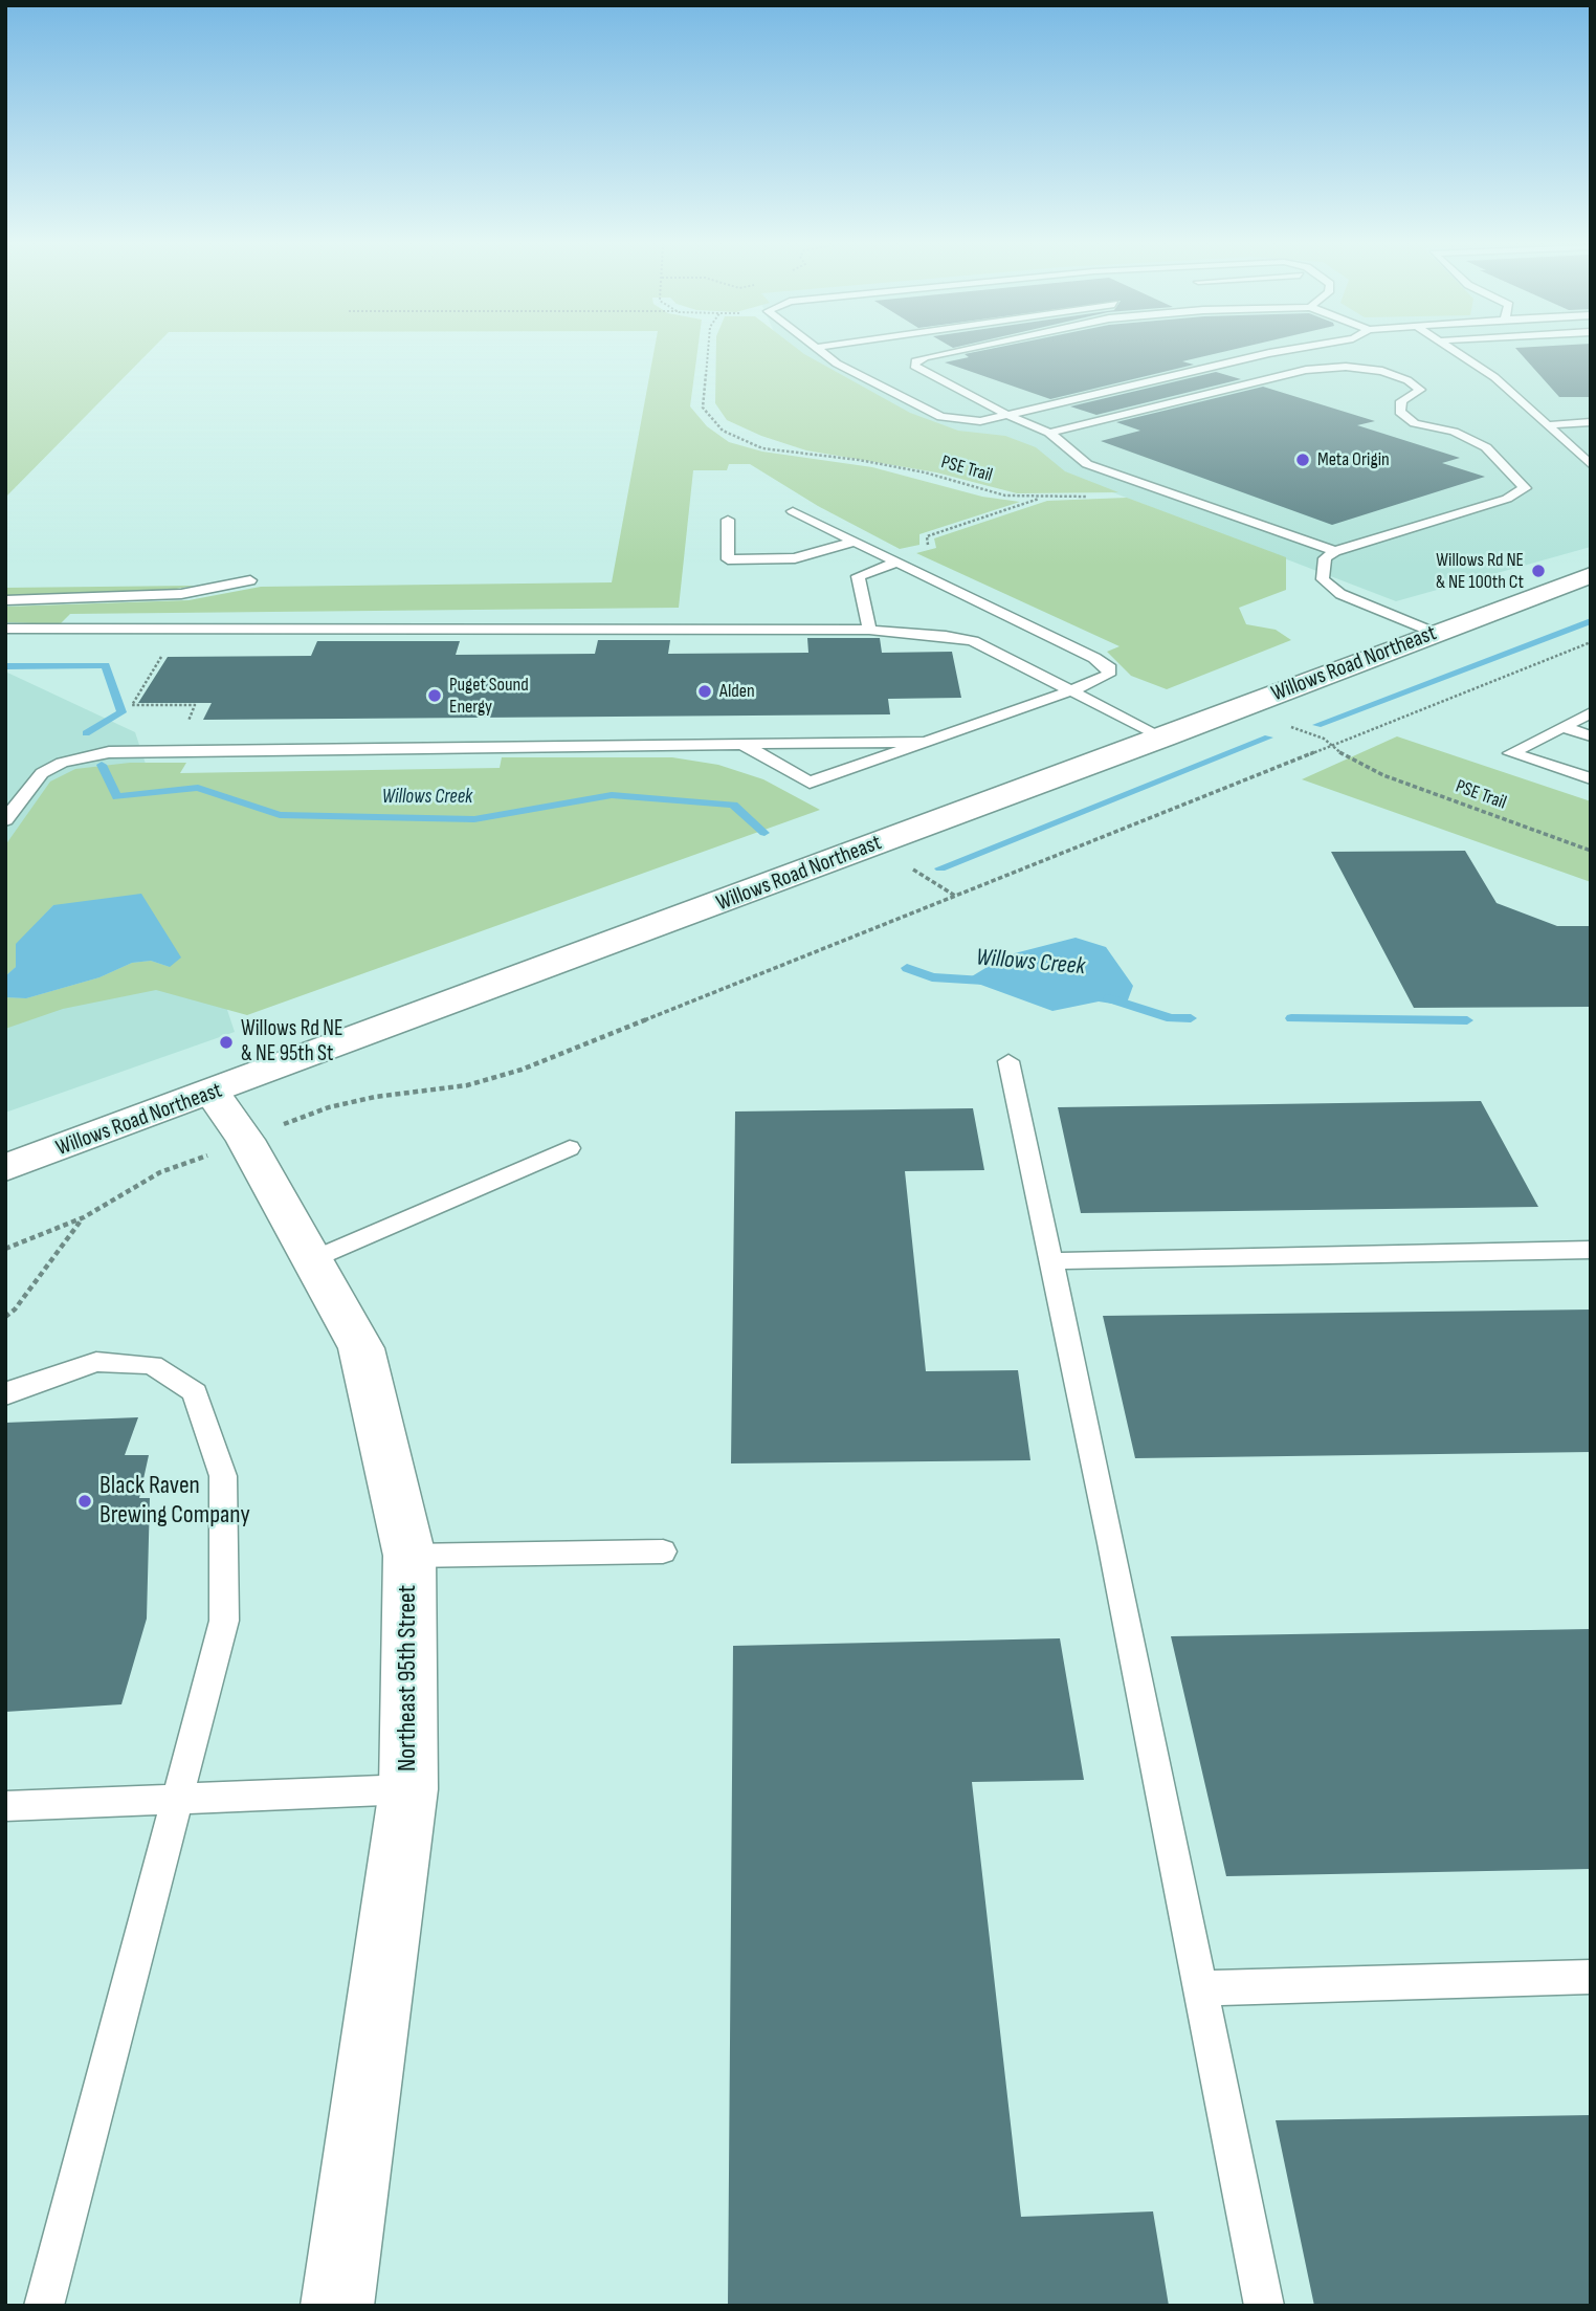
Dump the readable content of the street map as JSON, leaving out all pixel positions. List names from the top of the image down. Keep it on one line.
{"streets":{"main road":["Willows Road Northeast","Northeast 95th Street"],"path":["PSE Trail"]},"crossings":[["PSE Trail","Willows Road Northeast"],["Willows Road Northeast","Northeast 95th Street"]],"water":["Willows Creek"],"places":["Meta Origin","Willows Rd NE & NE 100th Ct","Alden","Puget Sound Energy","Willows Rd NE & NE 95th St","Black Raven Brewing Company"]}
